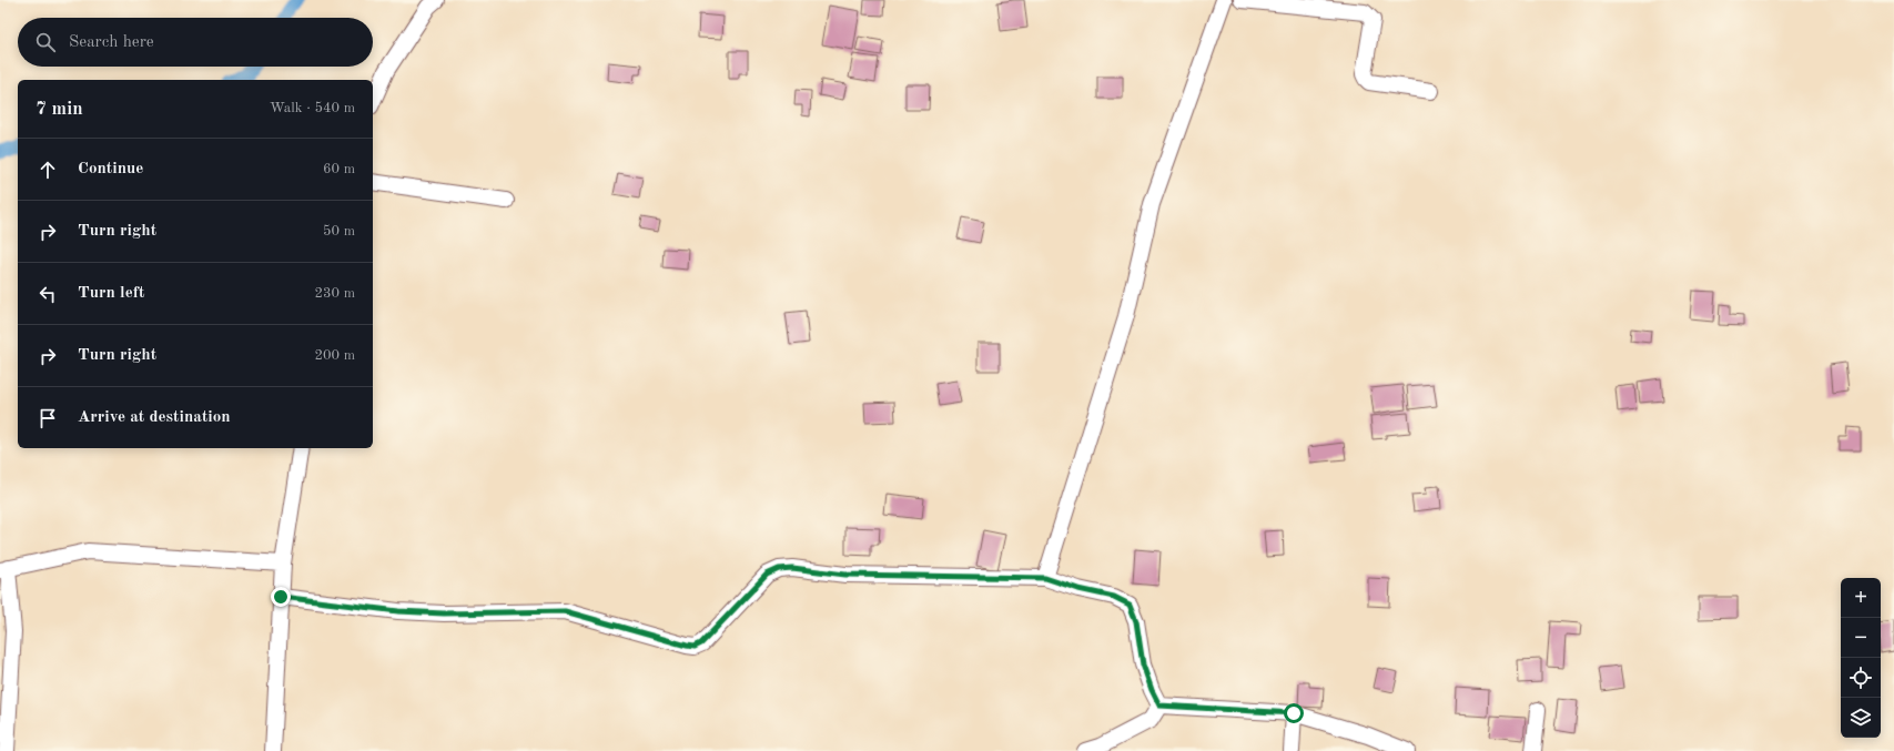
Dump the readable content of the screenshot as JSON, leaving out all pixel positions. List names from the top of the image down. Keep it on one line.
{"page":{"search":"Search here","heading":["7 min","Walk · 540 m"],"list":[["Continue","60 m"],["Turn right","50 m"],["Turn left","230 m"],["Turn right","200 m"],"Arrive at destination"],"map_buttons":["+","−"]}}
